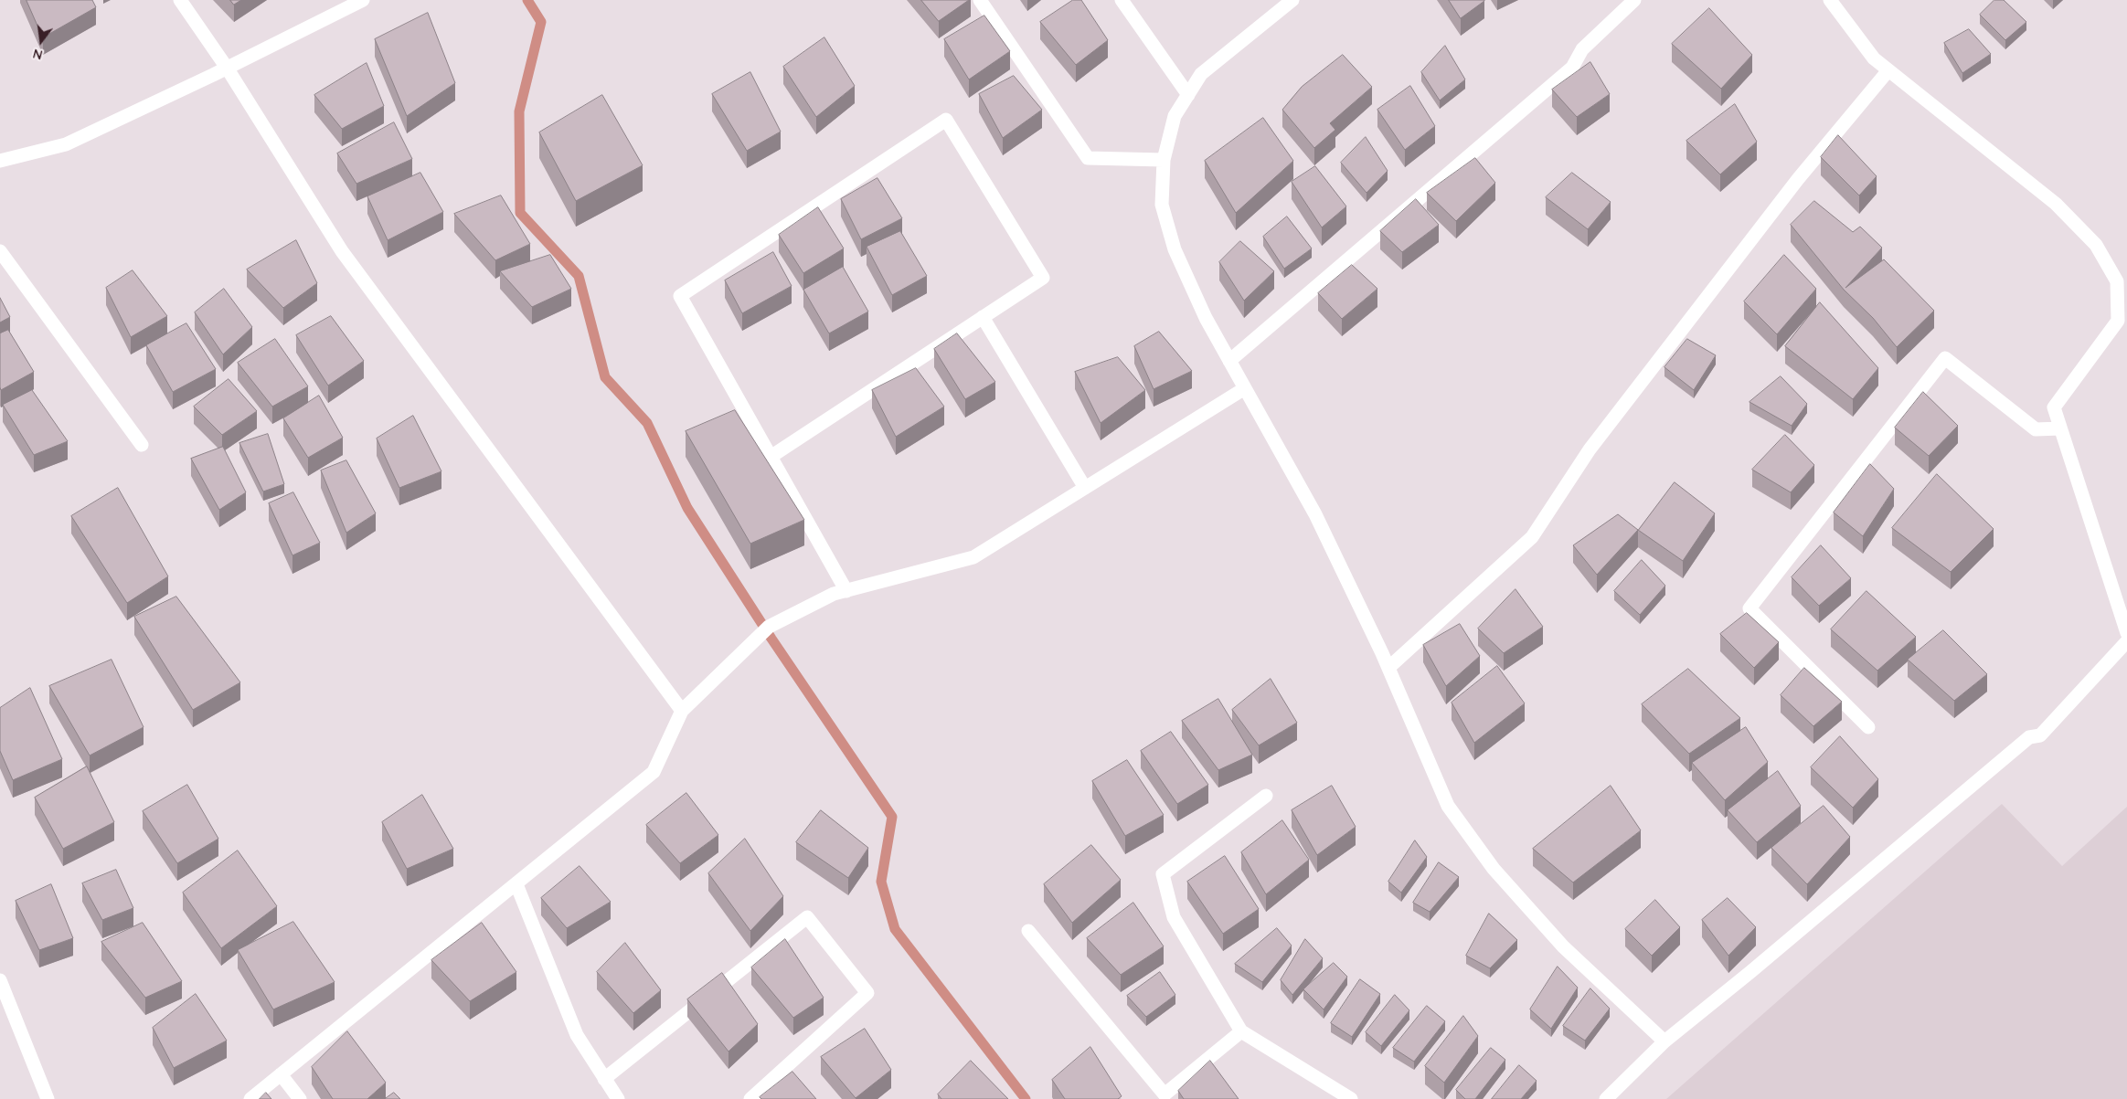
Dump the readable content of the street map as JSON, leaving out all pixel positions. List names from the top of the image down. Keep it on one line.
{"north":"bottom"}
